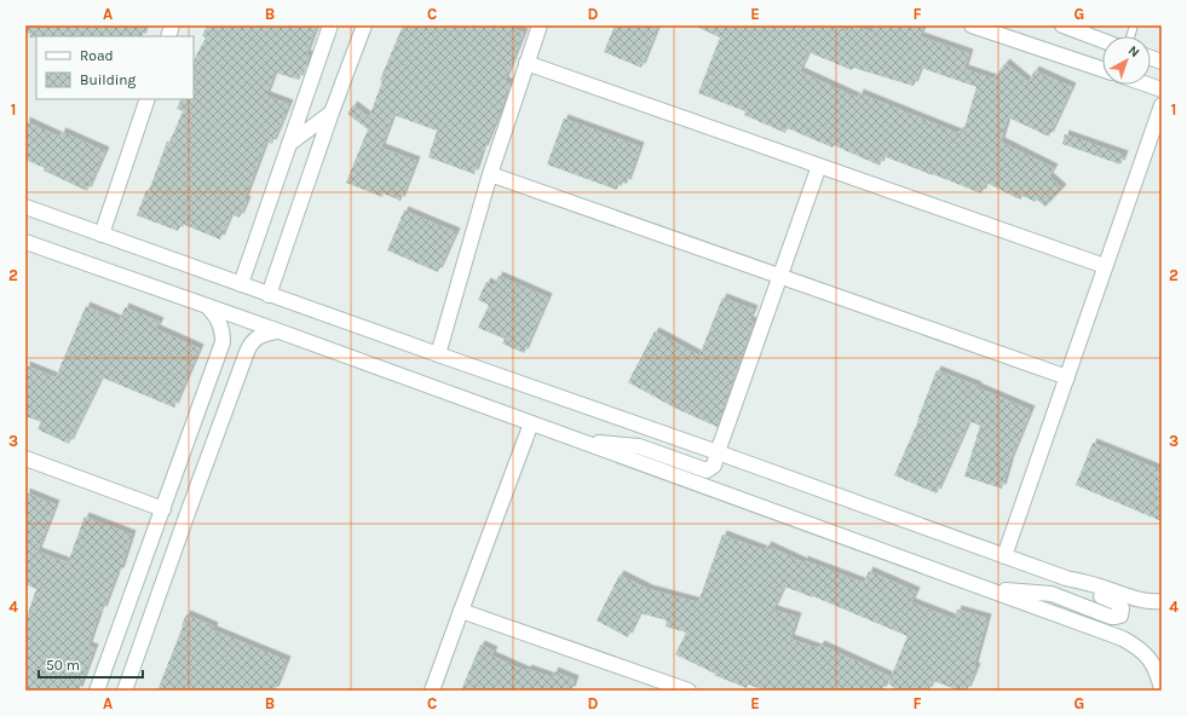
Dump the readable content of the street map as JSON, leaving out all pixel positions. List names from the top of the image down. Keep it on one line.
{"legend":["Road","Building"],"scale_bar":"50 m","north":"top right","grid":{"columns":["A","B","C","D","E","F","G"],"rows":["1","2","3","4"]}}
